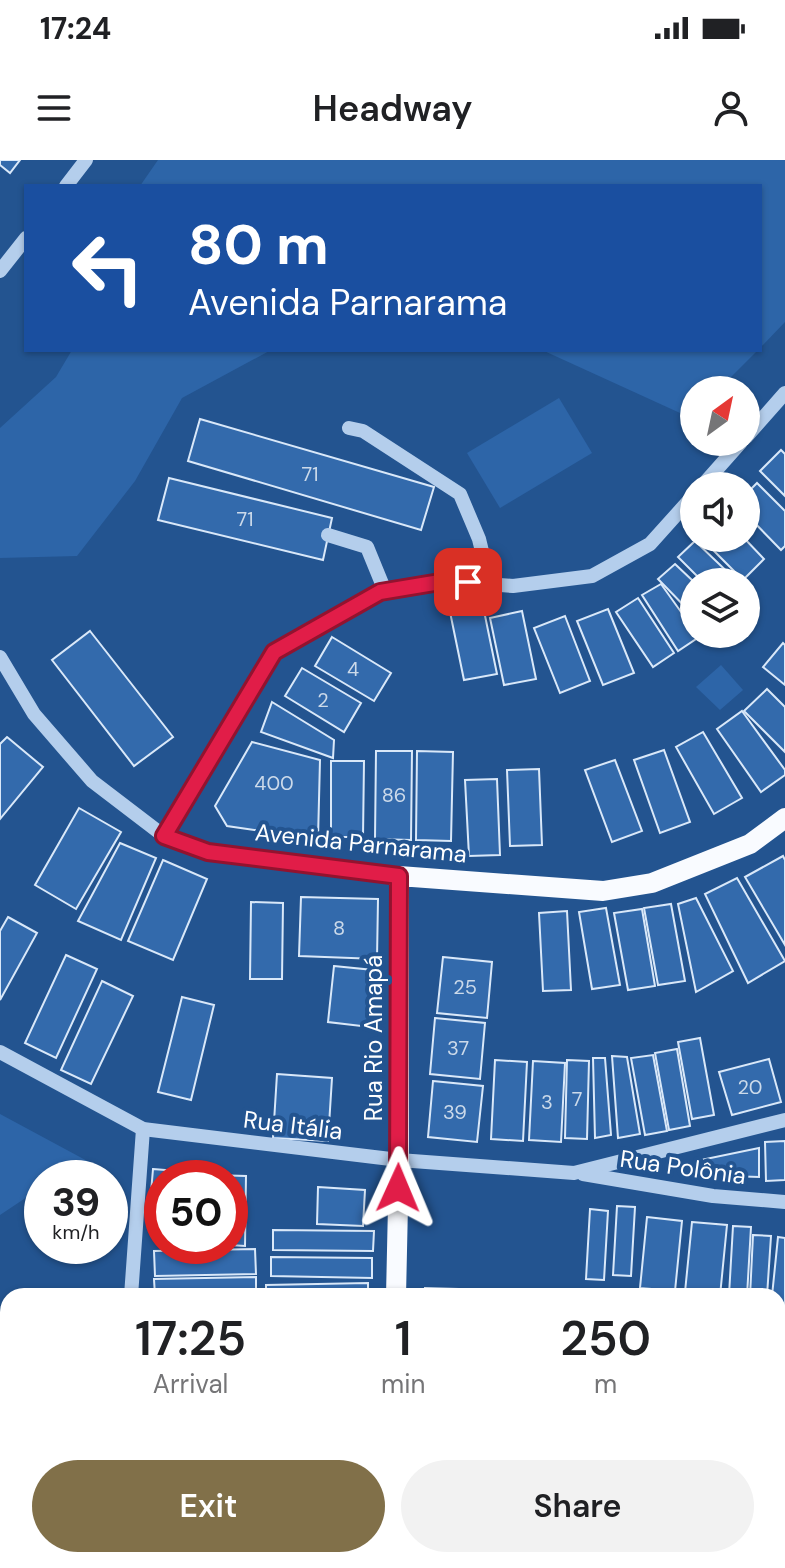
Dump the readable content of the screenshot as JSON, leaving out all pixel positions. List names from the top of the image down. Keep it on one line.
{"streets":{"main road":["Avenida Parnarama","Rua Rio Amapá"],"street":["Rua Itália","Rua Polônia"]},"crossings":[["Avenida Parnarama","Rua Rio Amapá"],["Rua Rio Amapá","Rua Itália"],["Rua Itália","Rua Polônia"]],"house_numbers":["71","71","4","2","400","86","8","25","37","20","7","3","39"],"north":"top right","page":{"status":"17:24","header":"Headway","turn":["80 m","Avenida Parnarama"],"speed":"39 km/h","limit":"50","eta":["17:25","Arrival","1","min","250","m"],"buttons":["Exit","Share"]}}
